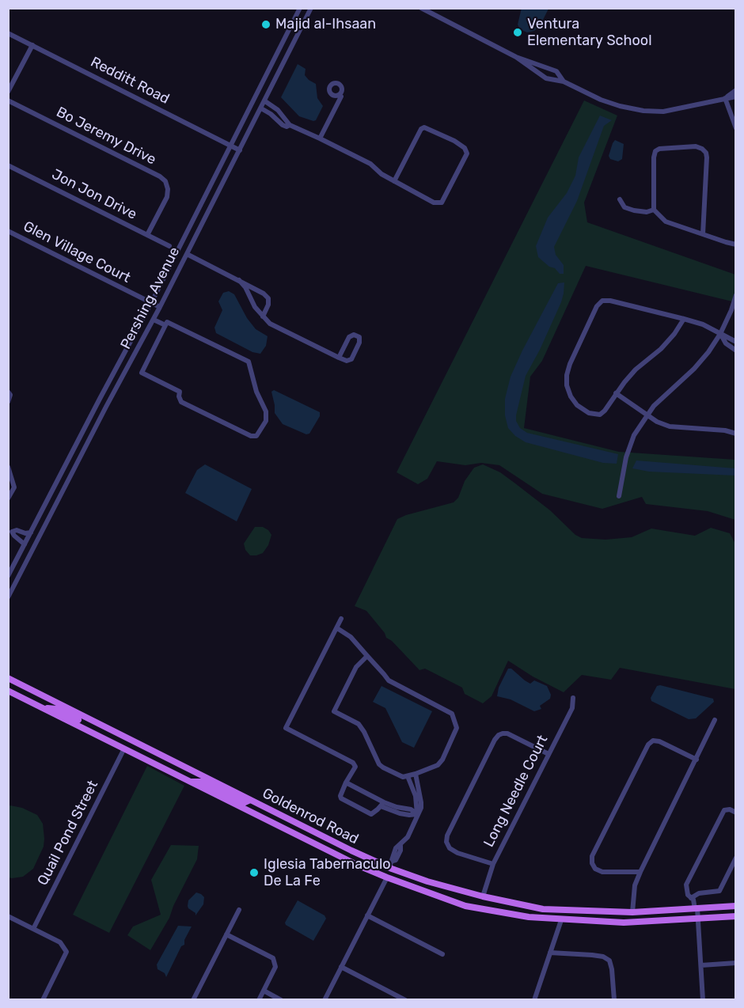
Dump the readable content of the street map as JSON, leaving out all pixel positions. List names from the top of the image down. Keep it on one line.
{"streets":{"main road":["Goldenrod Road"],"street":["Redditt Road","Bo Jeremy Drive","Jon Jon Drive","Glen Village Court","Pershing Avenue","Long Needle Court","Quail Pond Street"]},"crossings":[["Redditt Road","Pershing Avenue"],["Bo Jeremy Drive","Jon Jon Drive"],["Glen Village Court","Pershing Avenue"],["Long Needle Court","Goldenrod Road"],["Goldenrod Road","Quail Pond Street"]],"places":["Majid al-Ihsaan","Ventura Elementary School","Iglesia Tabernaculo De La Fe"]}
